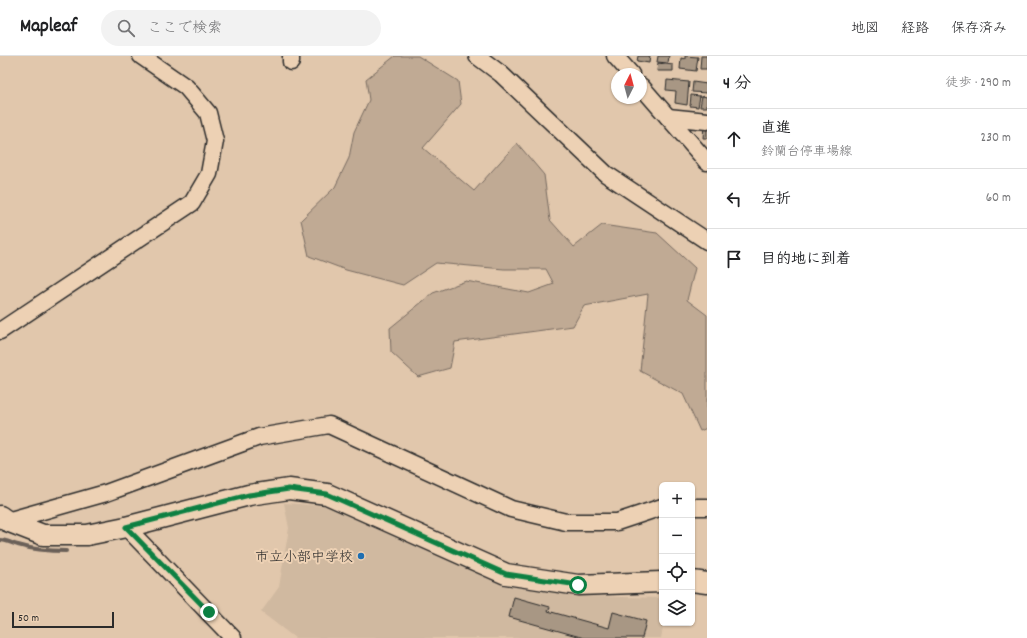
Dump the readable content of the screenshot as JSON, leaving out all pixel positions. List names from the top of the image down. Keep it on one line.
{"places":["市立小部中学校"],"scale_bar":"50 m","north":"top","page":{"header":"Mapleaf","search":"ここで検索","nav":["地図","経路","保存済み"],"heading":["4 分","徒歩 · 290 m"],"list":[["直進","鈴蘭台停車場線","230 m"],["左折","60 m"],"目的地に到着"],"map_buttons":["+","−"],"scale":"50 m"}}
